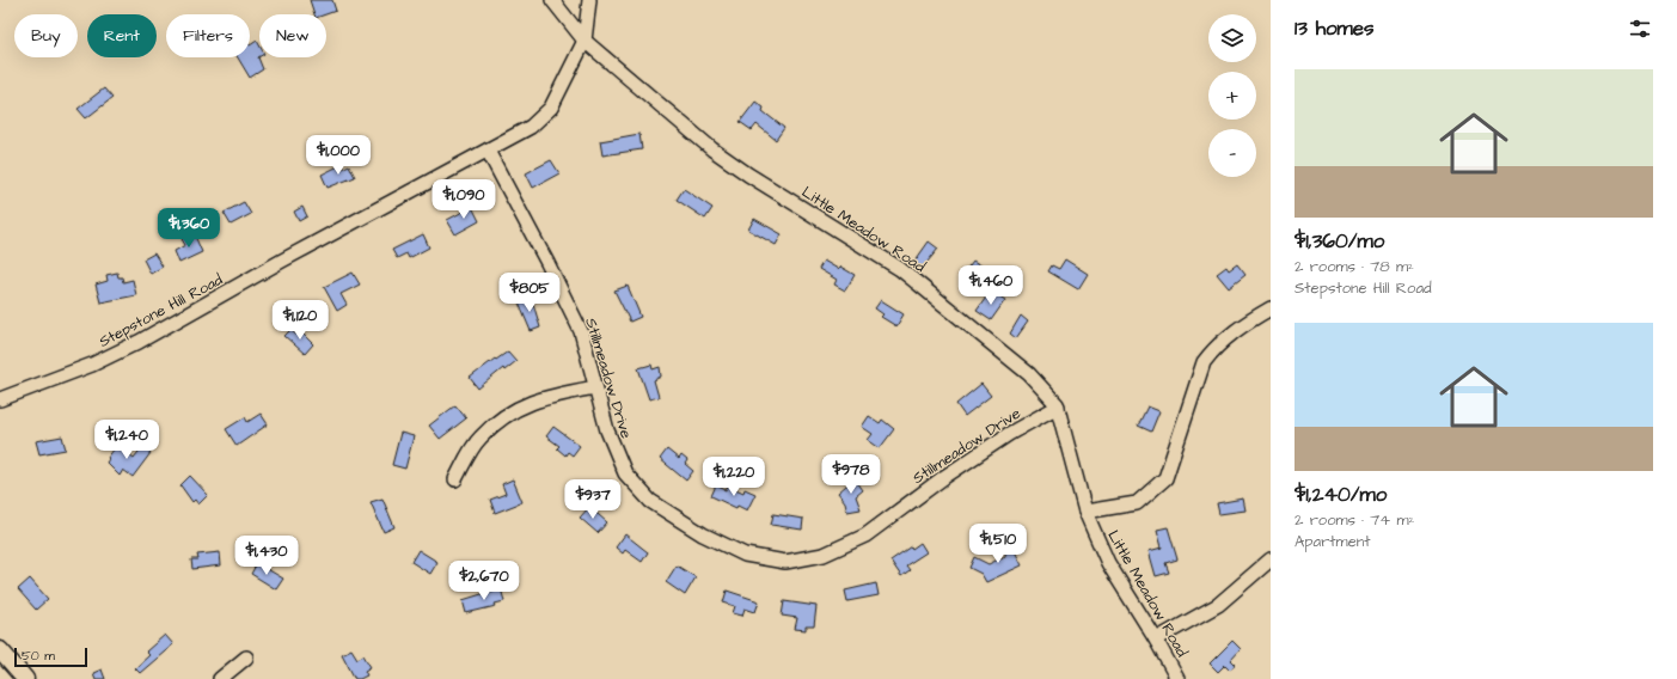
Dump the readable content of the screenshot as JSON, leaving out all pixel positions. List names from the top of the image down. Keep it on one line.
{"streets":{"street":["Little Meadow Road","Stepstone Hill Road","Stillmeadow Drive"]},"crossings":[["Little Meadow Road","Stepstone Hill Road"],["Little Meadow Road","Stillmeadow Drive"],["Stepstone Hill Road","Stillmeadow Drive"]],"scale_bar":"50 m","page":{"heading":"13 homes","map_buttons":["+","−"],"chip":["Buy","Rent","Filters","New"],"list":[{"name":"$1,360/mo","note":"2 rooms · 78 m² · Stepstone Hill Road"},{"name":"$1,240/mo","note":"2 rooms · 74 m² · Apartment"}],"price":["$1,000","$1,090","$1,360","$1,460","$805","$1,120","$1,240","$978","$1,220","$937","$1,510","$1,430","$2,670"],"scale":"50 m"}}
